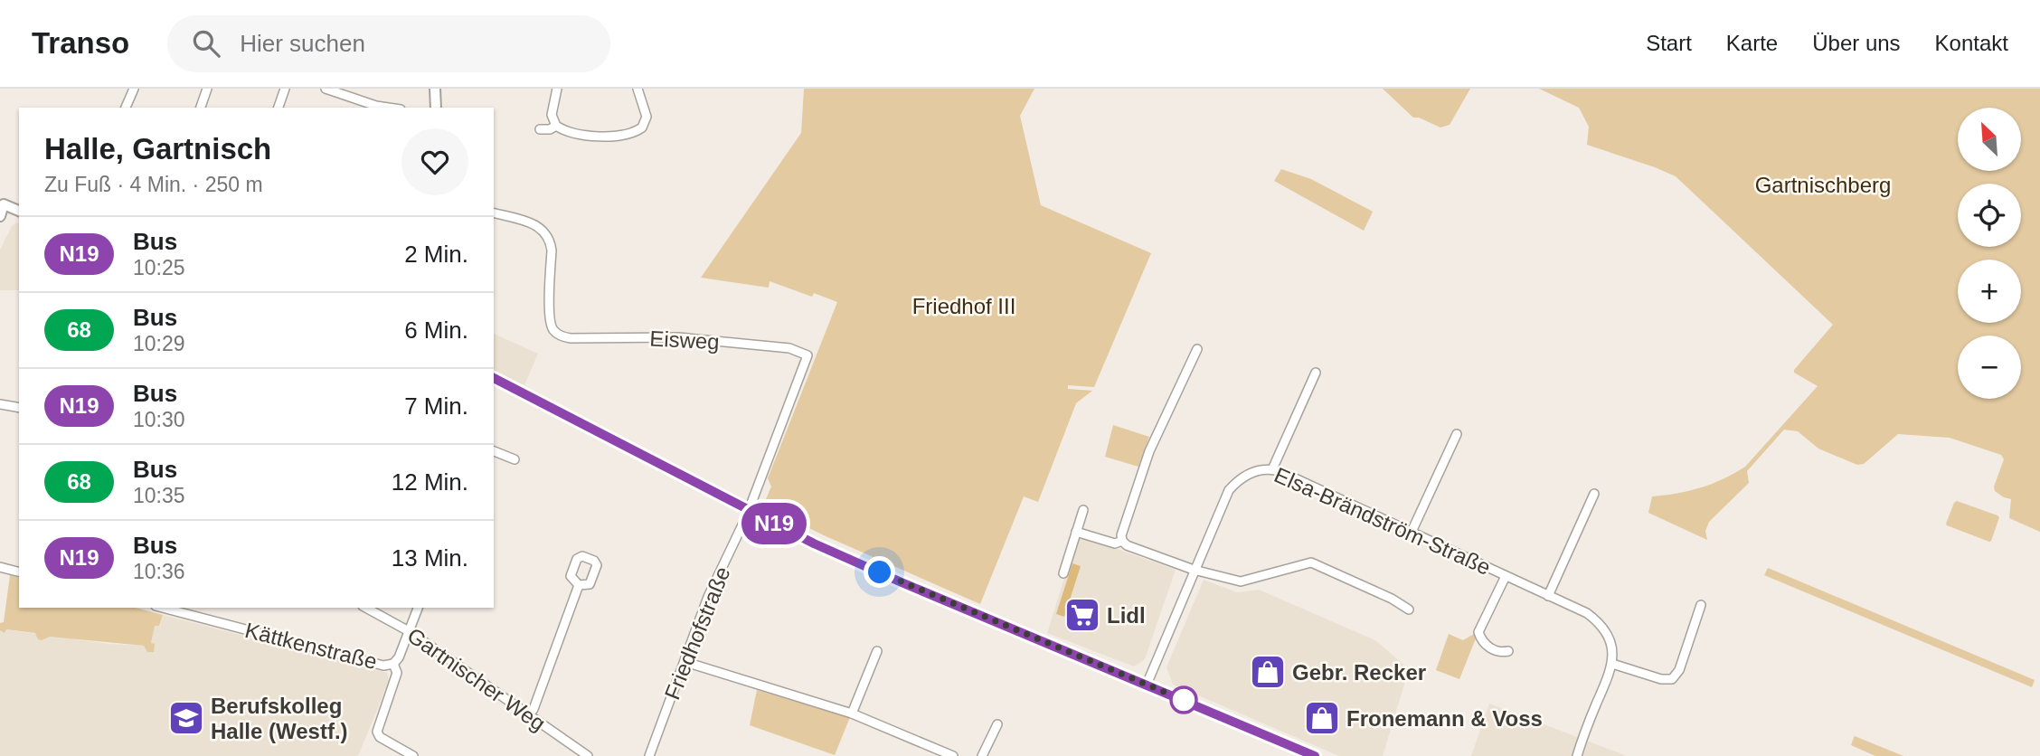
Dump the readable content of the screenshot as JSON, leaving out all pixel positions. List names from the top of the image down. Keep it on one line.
{"streets":{"street":["Eisweg","Elsa-Brändström-Straße","Friedhofstraße","Kättkenstraße","Gartnischer Weg"]},"crossings":[["Eisweg","Friedhofstraße"]],"parks":["Gartnischberg","Friedhof III"],"places":{"supermarket":["Lidl"],"shop":["Gebr. Recker","Fronemann & Voss"],"school or university":["Berufskolleg Halle (Westf.)"]},"lines":["bus line N19"],"north":"top left","page":{"header":"Transo","search":"Hier suchen","nav":["Start","Karte","Über uns","Kontakt"],"on_map":"N19","map_buttons":["+","−"],"heading":["Halle, Gartnisch","Zu Fuß · 4 Min. · 250 m"],"list":[{"mark":"N19","name":"Bus","note":"10:25","value":"2 Min."},{"mark":"68","name":"Bus","note":"10:29","value":"6 Min."},{"mark":"N19","name":"Bus","note":"10:30","value":"7 Min."},{"mark":"68","name":"Bus","note":"10:35","value":"12 Min."},{"mark":"N19","name":"Bus","note":"10:36","value":"13 Min."}]}}
